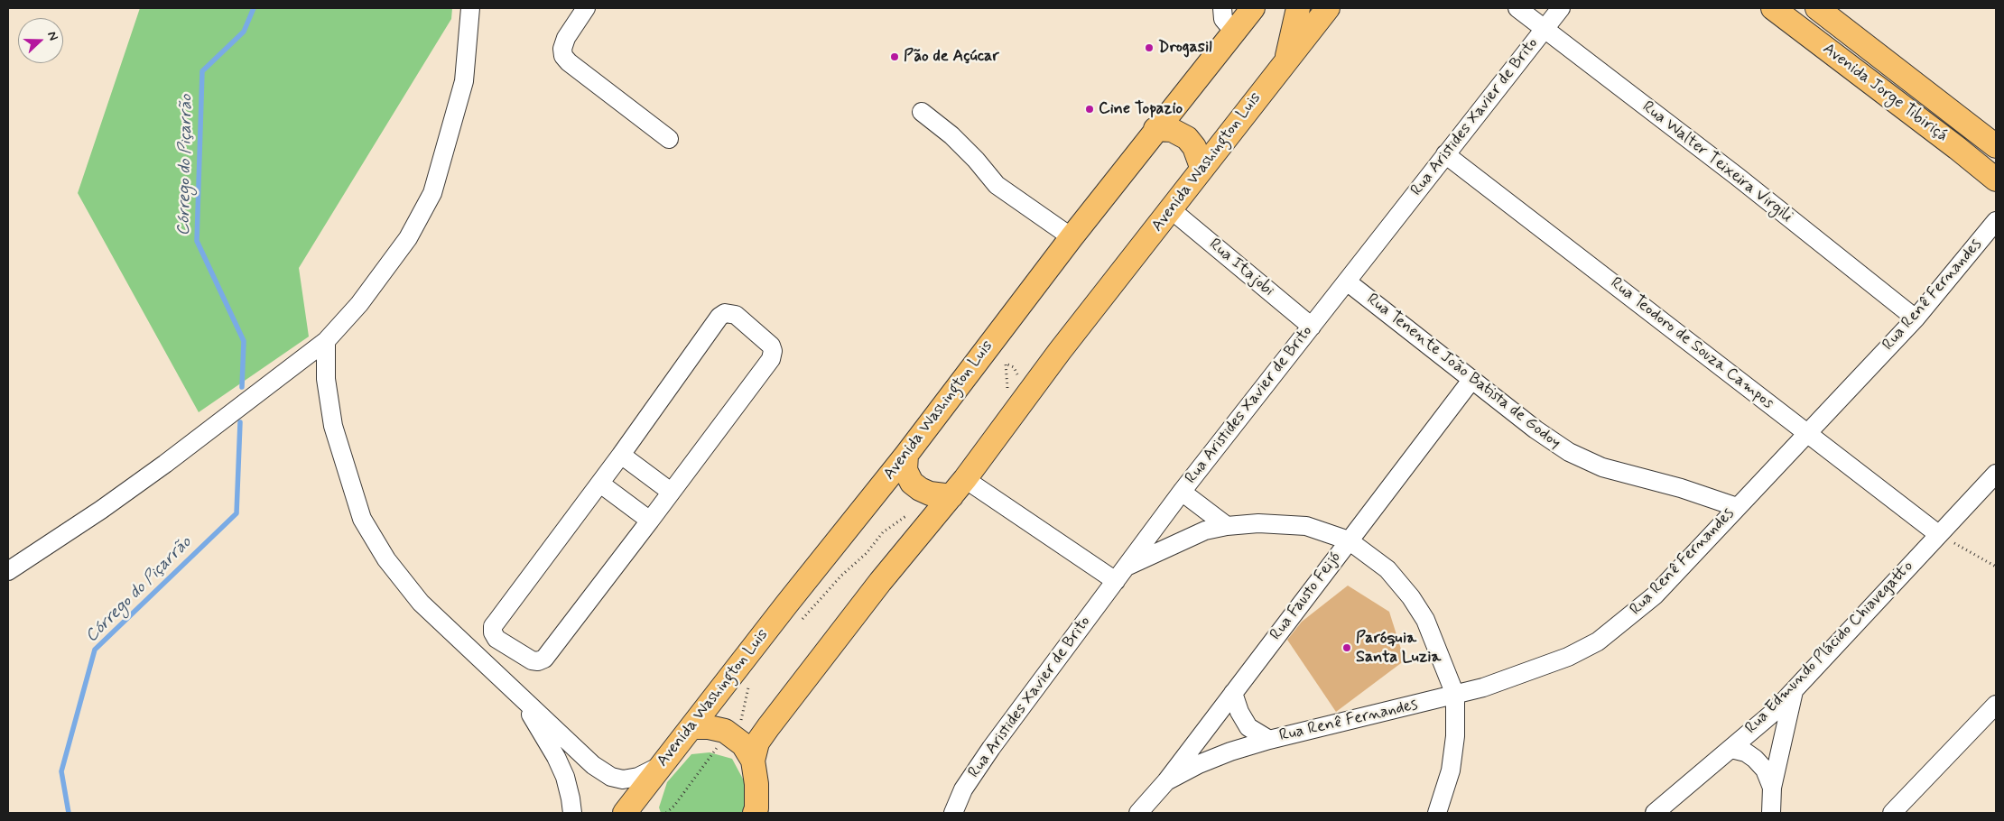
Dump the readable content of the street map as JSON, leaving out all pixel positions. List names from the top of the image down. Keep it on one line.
{"streets":{"main road":["Avenida Jorge Tibiriçá","Avenida Washington Luis"],"street":["Rua Aristides Xavier de Brito","Rua Walter Teixeira Virgili","Rua Itajobi","Rua Renê Fernandes","Rua Teodoro de Souza Campos","Rua Tenente João Batista de Godoy","Rua Fausto Feijó","Rua Edmundo Plácido Chiavegatto"]},"crossings":[["Rua Aristides Xavier de Brito","Rua Walter Teixeira Virgili"],["Rua Aristides Xavier de Brito","Rua Itajobi"],["Rua Aristides Xavier de Brito","Rua Teodoro de Souza Campos"],["Rua Aristides Xavier de Brito","Rua Tenente João Batista de Godoy"],["Avenida Washington Luis","Rua Itajobi"],["Rua Walter Teixeira Virgili","Rua Renê Fernandes"],["Rua Renê Fernandes","Rua Teodoro de Souza Campos"],["Rua Renê Fernandes","Rua Tenente João Batista de Godoy"],["Rua Renê Fernandes","Rua Fausto Feijó"],["Rua Teodoro de Souza Campos","Rua Edmundo Plácido Chiavegatto"],["Rua Tenente João Batista de Godoy","Rua Fausto Feijó"]],"water":["Córrego do Piçarrão"],"places":["Drogasil","Pão de Açúcar","Cine Topazio","Paróquia Santa Luzia"],"north":"right"}
